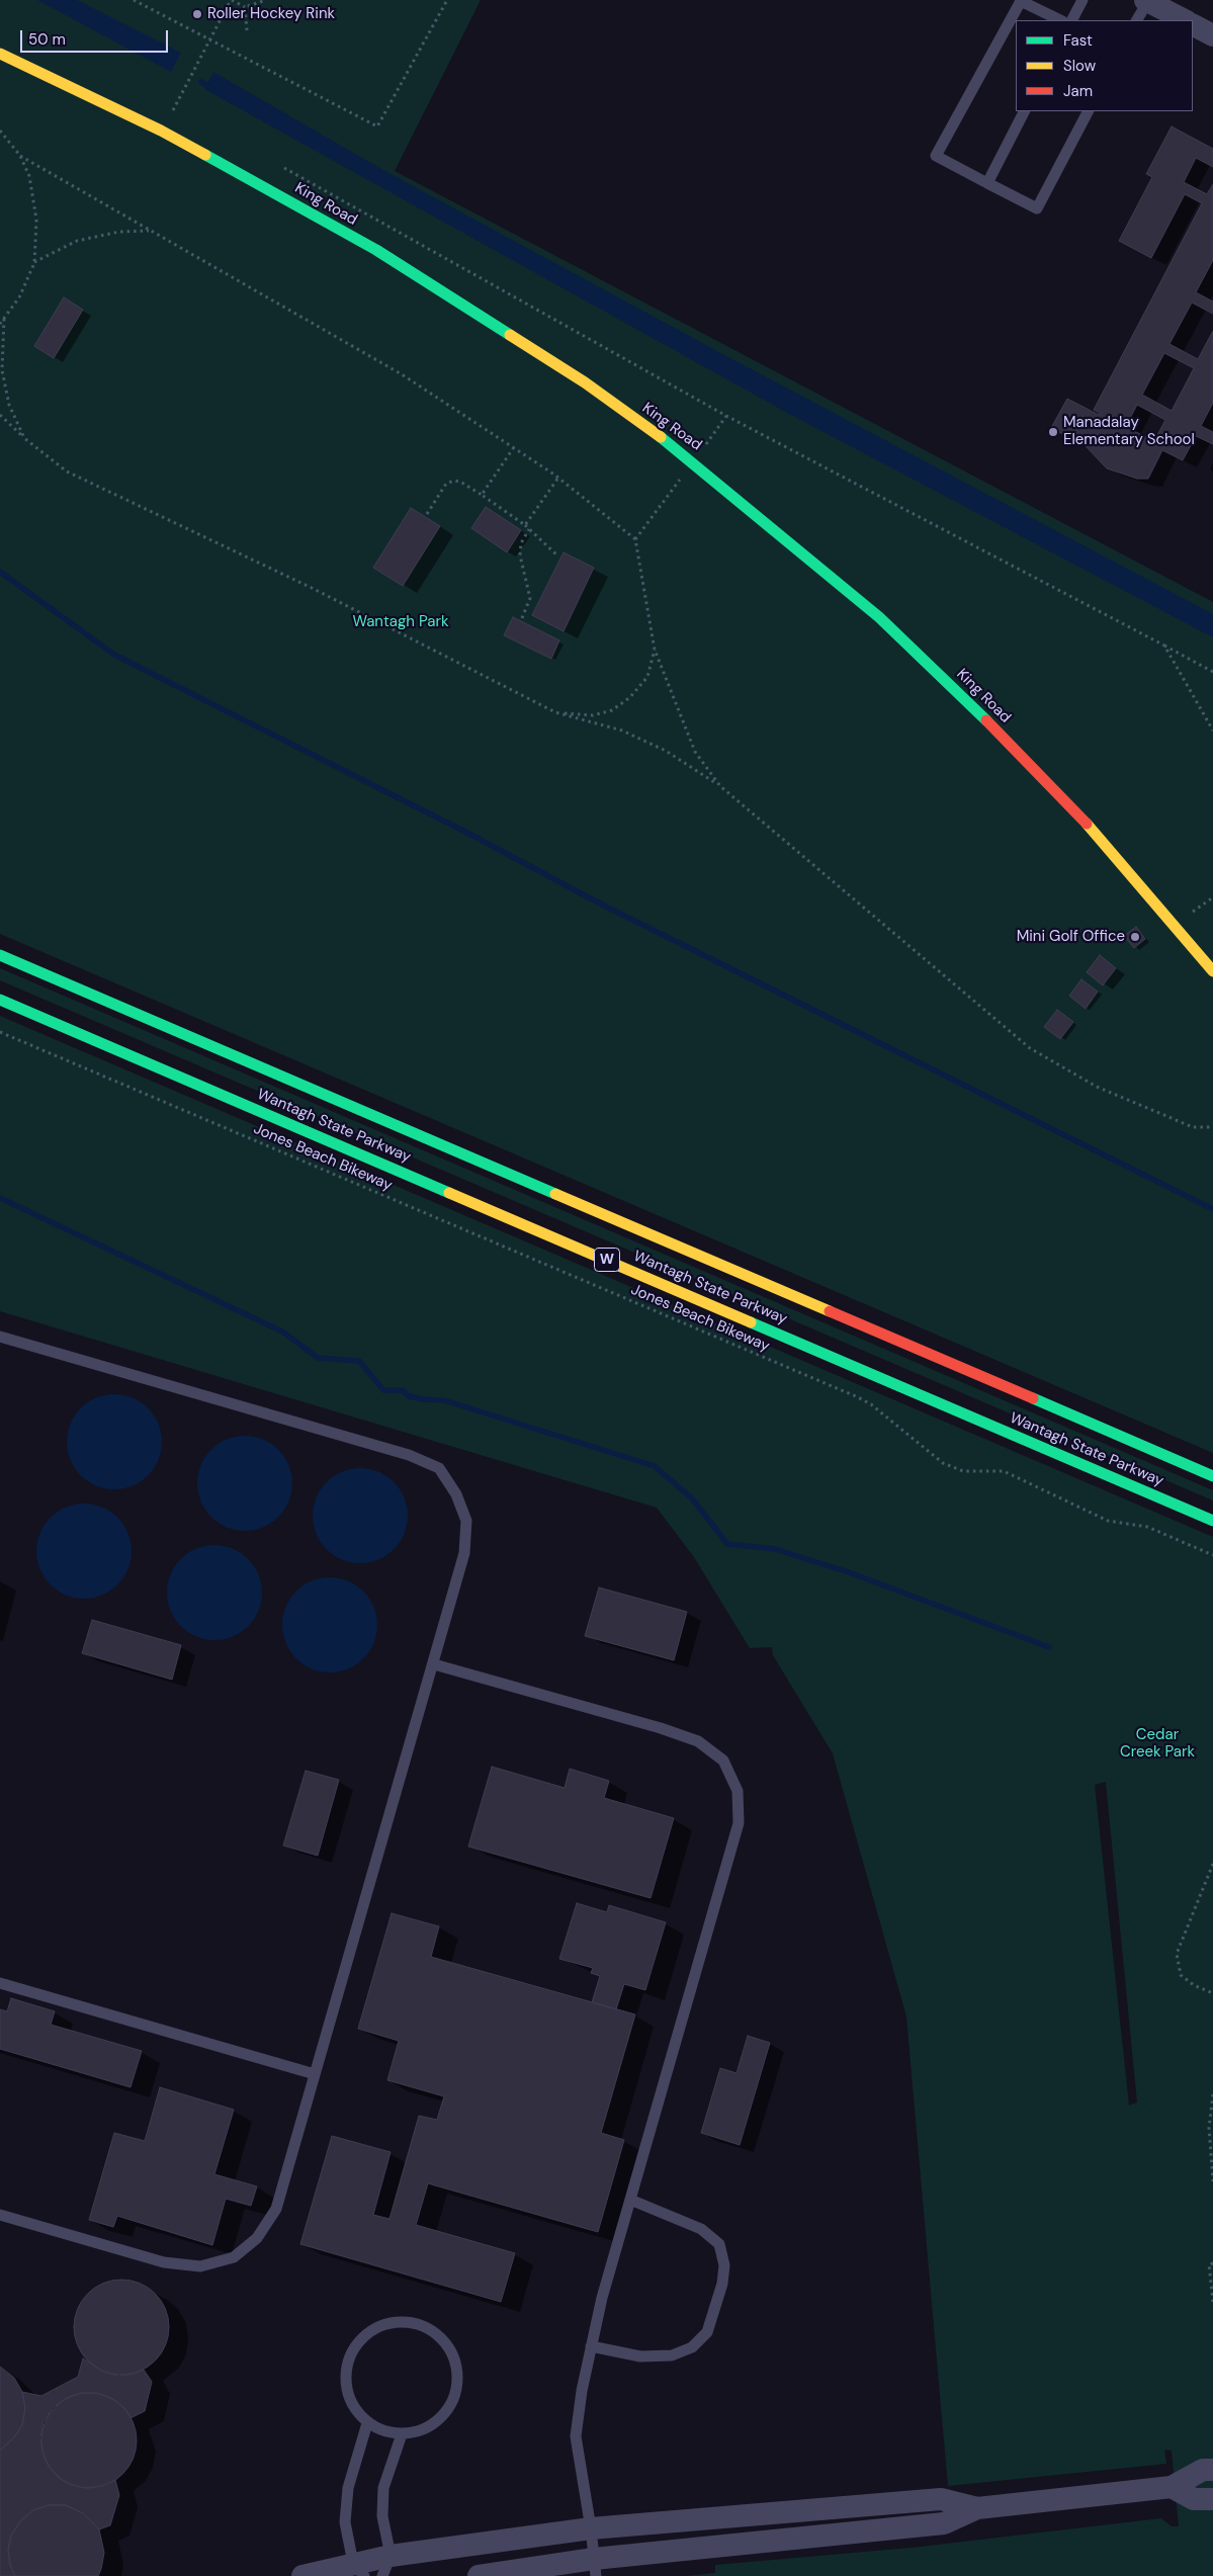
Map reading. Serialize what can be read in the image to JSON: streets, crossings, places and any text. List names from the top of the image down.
{
  "streets": {
    "main road": ["King Road", "Wantagh State Parkway", "W"],
    "path": ["Jones Beach Bikeway"]
  },
  "parks": ["Wantagh Park", "Cedar Creek Park"],
  "places": ["Roller Hockey Rink", "Manadalay Elementary School", "Mini Golf Office"],
  "legend": ["Fast", "Slow", "Jam"],
  "scale_bar": "50 m"
}
